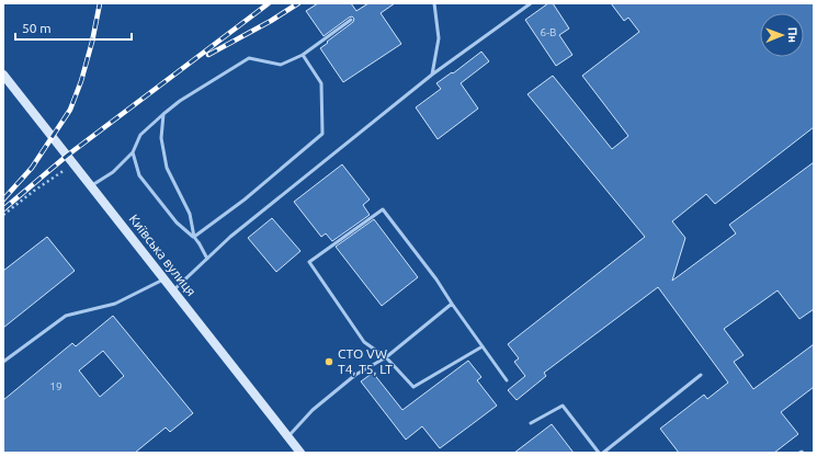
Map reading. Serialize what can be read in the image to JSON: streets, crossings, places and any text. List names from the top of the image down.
{
  "streets": {
    "main road": ["Київська вулиця"]
  },
  "places": ["СТО VW T4, T5, LT"],
  "house_numbers": ["6-В", "19"],
  "scale_bar": "50 m",
  "north": "right"
}
